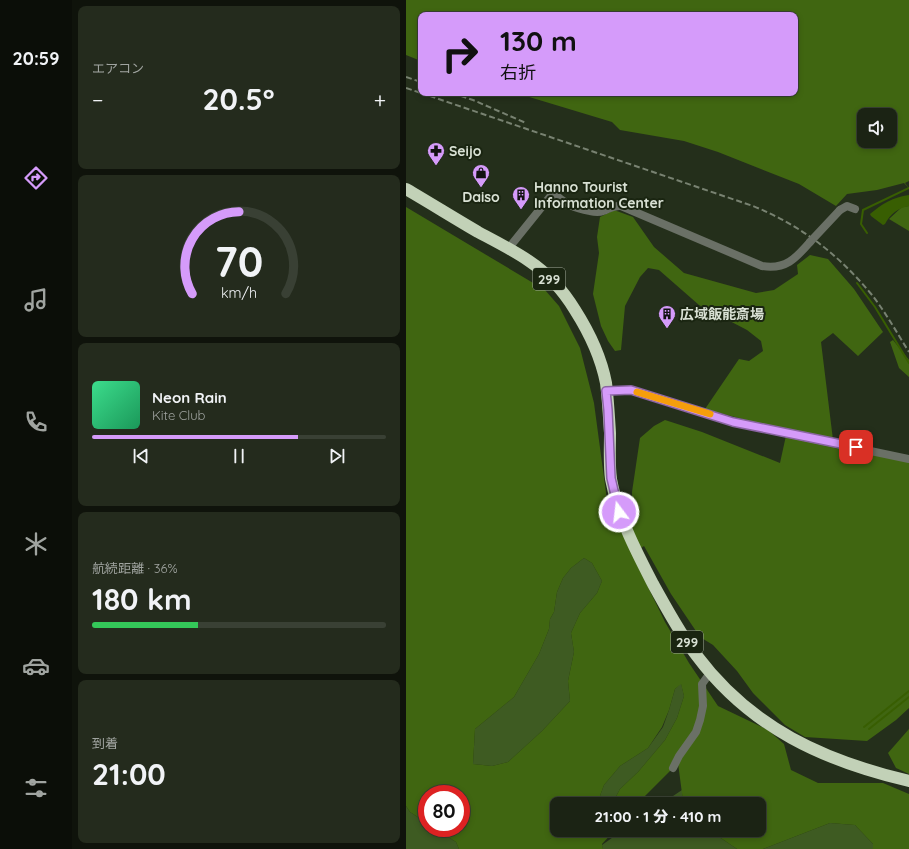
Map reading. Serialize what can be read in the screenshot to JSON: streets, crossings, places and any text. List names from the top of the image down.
{
  "streets": {
    "highway": ["299"]
  },
  "places": {
    "pharmacy": ["Seijo"],
    "shop": ["Daiso"],
    "building": ["Hanno Tourist Information Center", "広域飯能斎場"]
  },
  "page": {
    "tabs": "20:59",
    "tile": [
      "エアコン",
      ["航続距離 · 36%", "180 km"],
      ["到着", "21:00"]
    ],
    "turn": ["130 m", "右折"],
    "heat": ["−", "20.5°", "+"],
    "song": ["Neon Rain", "Kite Club"],
    "limit": "80",
    "trip": "21:00 · 1 分 · 410 m",
    "gauge": ["70", "km/h"]
  }
}
